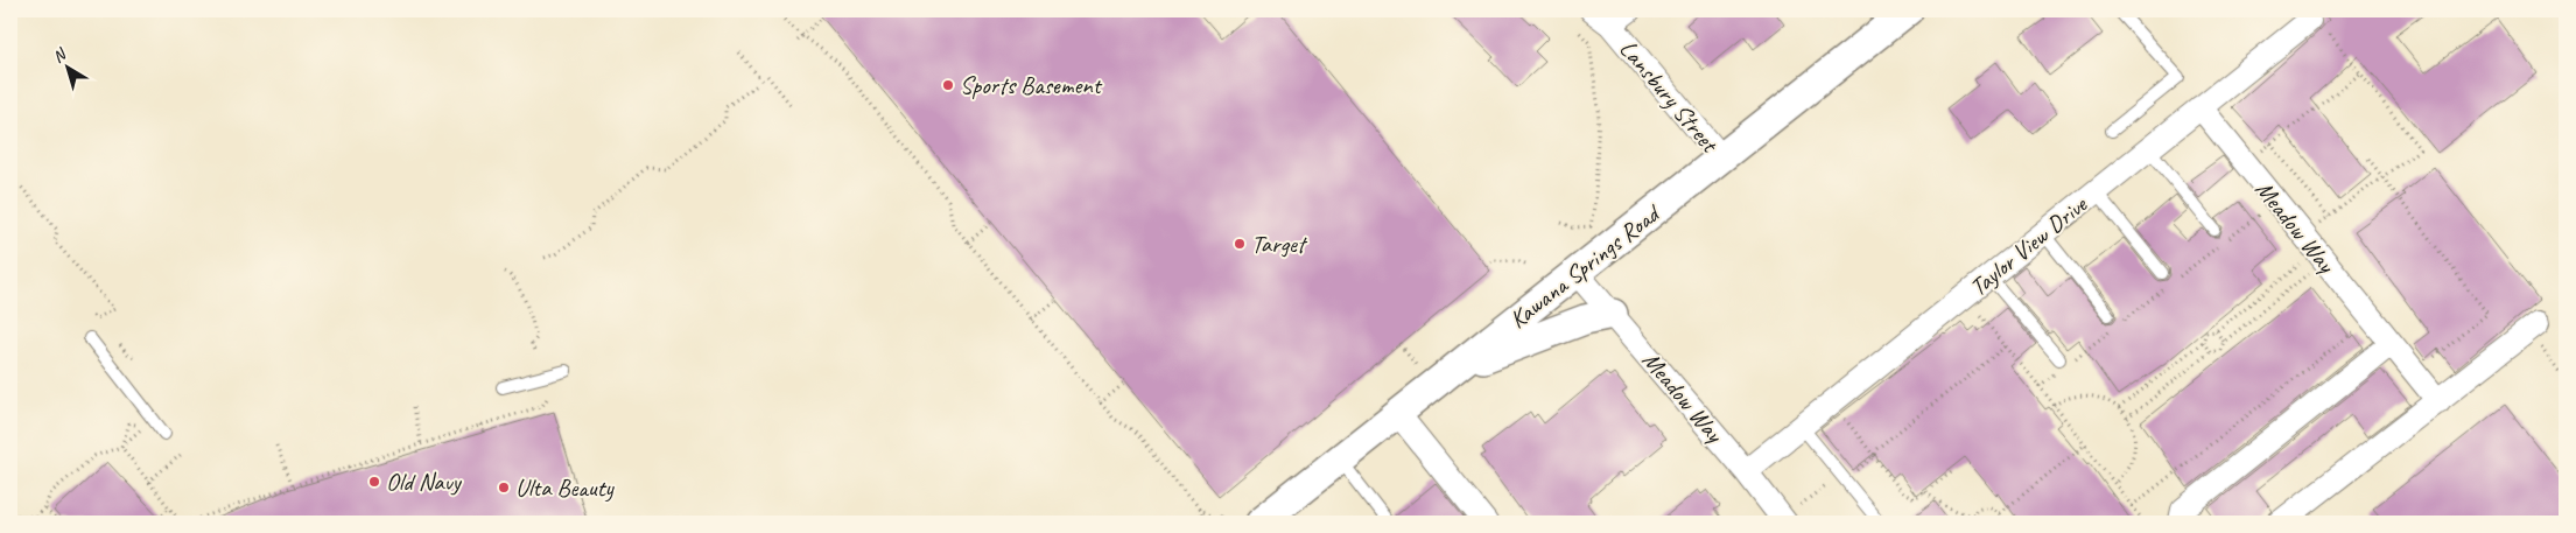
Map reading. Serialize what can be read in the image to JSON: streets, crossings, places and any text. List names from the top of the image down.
{
  "streets": {
    "street": [
      "Lansbury Street",
      "Meadow Way",
      "Taylor View Drive",
      "Kawana Springs Road"
    ]
  },
  "crossings": [
    ["Lansbury Street", "Kawana Springs Road"],
    ["Meadow Way", "Taylor View Drive"],
    ["Meadow Way", "Kawana Springs Road"]
  ],
  "places": [
    "Sports Basement",
    "Target",
    "Old Navy",
    "Ulta Beauty"
  ],
  "north": "top left"
}
